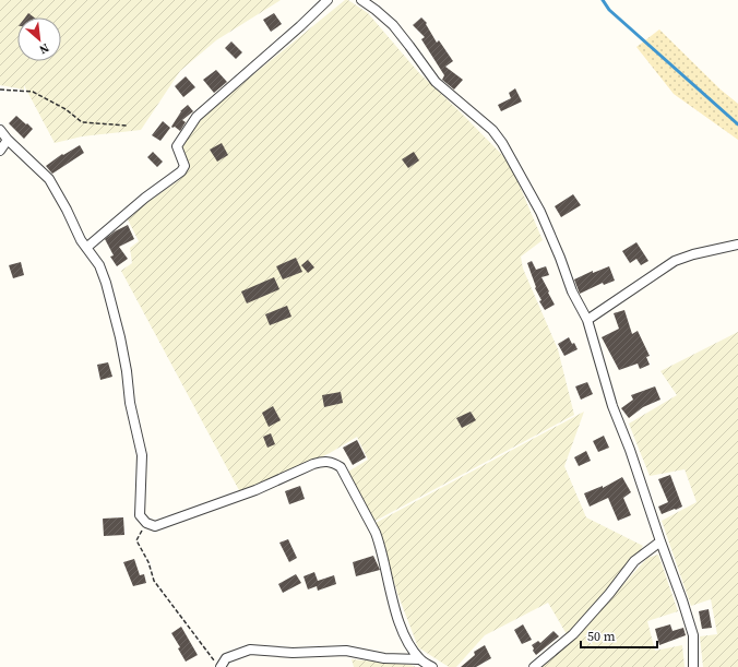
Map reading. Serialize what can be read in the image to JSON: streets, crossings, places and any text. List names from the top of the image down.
{
  "scale_bar": "50 m",
  "north": "bottom right"
}
